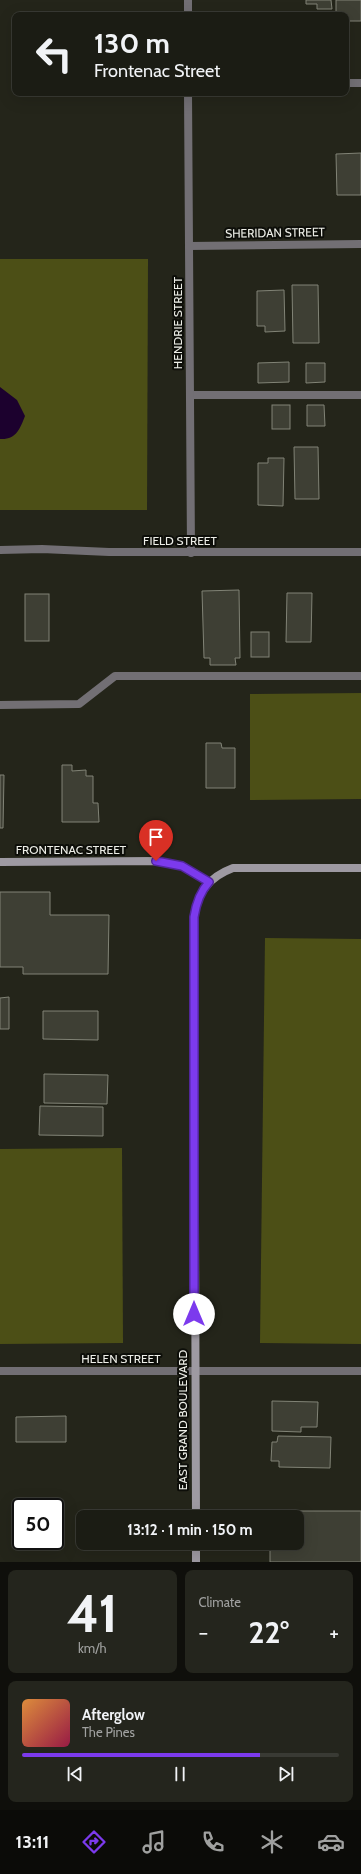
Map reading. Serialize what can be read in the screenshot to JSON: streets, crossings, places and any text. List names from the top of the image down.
{
  "streets": {
    "main road": ["FRONTENAC STREET", "EAST GRAND BOULEVARD"],
    "street": [
      "SHERIDAN STREET",
      "HENDRIE STREET",
      "FIELD STREET",
      "HELEN STREET"
    ]
  },
  "crossings": [
    ["SHERIDAN STREET", "HENDRIE STREET"],
    ["HENDRIE STREET", "FIELD STREET"],
    ["FRONTENAC STREET", "EAST GRAND BOULEVARD"],
    ["HELEN STREET", "EAST GRAND BOULEVARD"]
  ],
  "page": {
    "turn": ["130 m", "Frontenac Street"],
    "limit": "50",
    "trip": "13:12 · 1 min · 150 m",
    "tile": [
      ["41", "km/h"],
      "Climate"
    ],
    "heat": ["−", "22°", "+"],
    "song": ["Afterglow", "The Pines"],
    "tabs": "13:11"
  }
}
